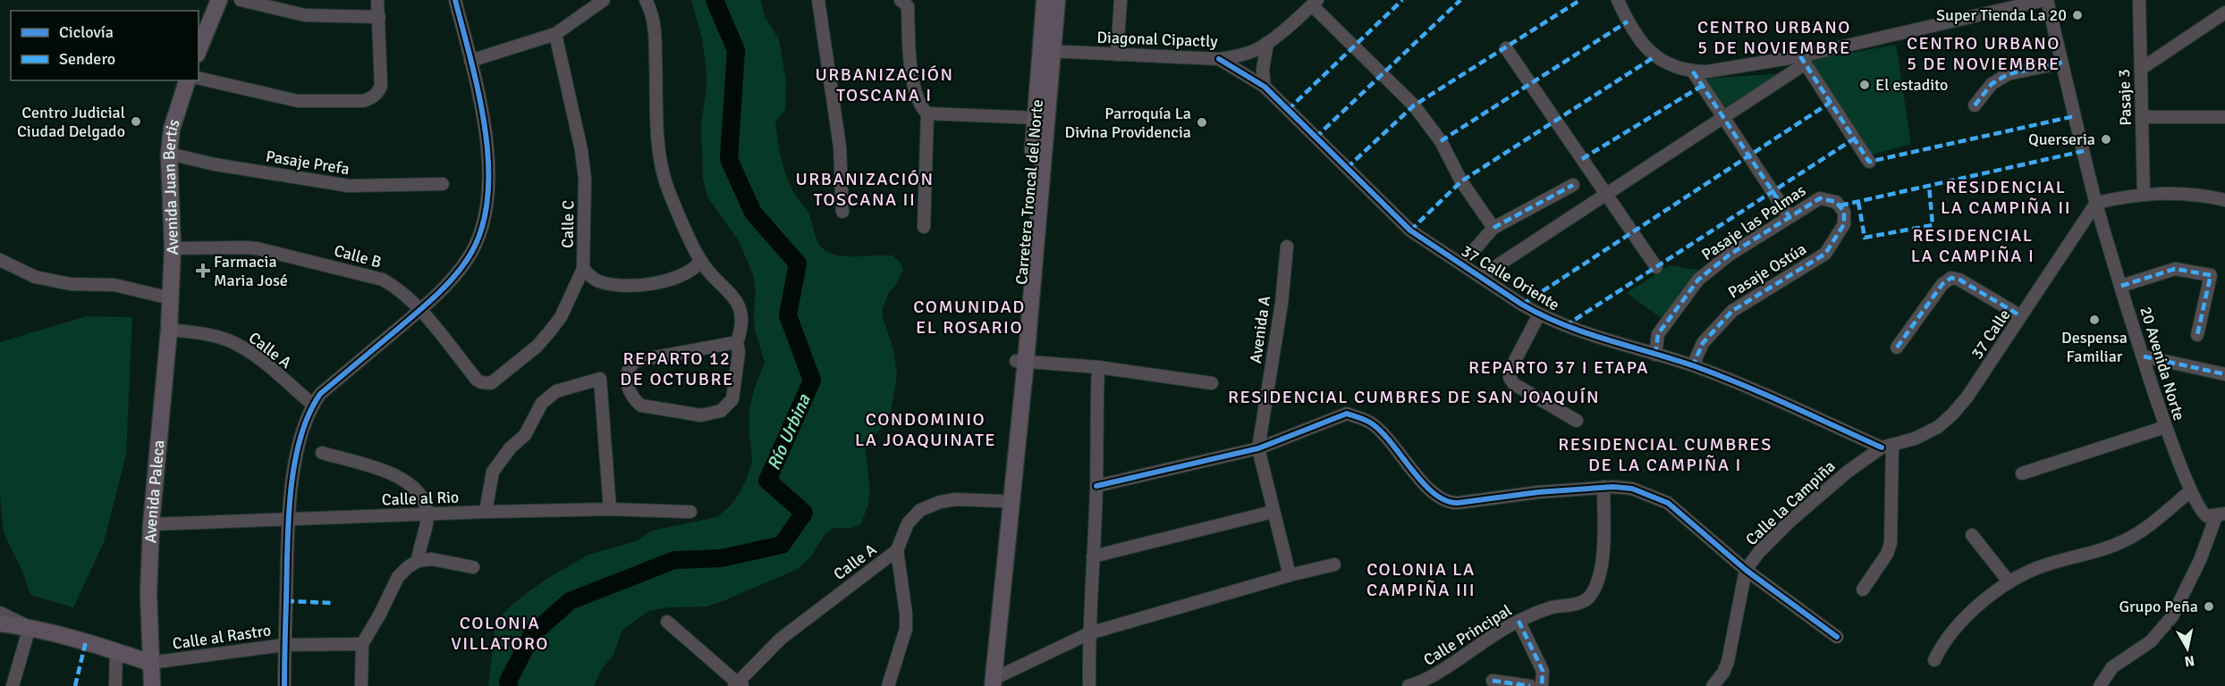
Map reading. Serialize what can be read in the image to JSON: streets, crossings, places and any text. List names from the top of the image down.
{
  "streets": {
    "main road": ["Avenida Juan Bertis", "Carretera Troncal del Norte", "Avenida Paleca"],
    "street": [
      "Diagonal Cipactly",
      "Pasaje 3",
      "Pasaje Prefa",
      "Pasaje las Palmas",
      "Calle C",
      "Calle B",
      "Pasaje Ostúa",
      "37 Calle Oriente",
      "Avenida A",
      "37 Calle",
      "Calle A",
      "20 Avenida Norte",
      "Calle al Rio",
      "Calle la Campiña",
      "Calle Principal",
      "Calle al Rastro"
    ]
  },
  "crossings": [
    ["Diagonal Cipactly", "Carretera Troncal del Norte"],
    ["Diagonal Cipactly", "37 Calle Oriente"],
    ["Pasaje Prefa", "Avenida Juan Bertis"],
    ["Avenida Juan Bertis", "Calle B"],
    ["Avenida Juan Bertis", "Avenida Paleca"],
    ["Carretera Troncal del Norte", "Calle A"],
    ["Pasaje las Palmas", "Pasaje Ostúa"],
    ["Pasaje las Palmas", "37 Calle Oriente"],
    ["Calle C", "Calle B"],
    ["Pasaje Ostúa", "37 Calle Oriente"],
    ["37 Calle Oriente", "37 Calle"],
    ["37 Calle Oriente", "Calle la Campiña"],
    ["37 Calle", "20 Avenida Norte"],
    ["37 Calle", "Calle la Campiña"],
    ["Calle A", "Avenida Paleca"],
    ["Avenida Paleca", "Calle al Rio"],
    ["Avenida Paleca", "Calle al Rastro"]
  ],
  "districts": [
    "CENTRO URBANO 5 DE NOVIEMBRE",
    "CENTRO URBANO 5 DE NOVIEMBRE",
    "URBANIZACIÓN TOSCANA I",
    "URBANIZACIÓN TOSCANA II",
    "RESIDENCIAL LA CAMPIÑA II",
    "RESIDENCIAL LA CAMPIÑA I",
    "COMUNIDAD EL ROSARIO",
    "REPARTO 12 DE OCTUBRE",
    "REPARTO 37 I ETAPA",
    "RESIDENCIAL CUMBRES DE SAN JOAQUÍN",
    "CONDOMINIO LA JOAQUINATE",
    "RESIDENCIAL CUMBRES DE LA CAMPIÑA I",
    "COLONIA LA CAMPIÑA III",
    "COLONIA VILLATORO"
  ],
  "water": ["Río Urbina"],
  "places": {
    "other": [
      "Super Tienda La 20",
      "El estadito",
      "Centro Judicial Ciudad Delgado",
      "Parroquía La Divina Providencia",
      "Querseria",
      "Despensa Familiar",
      "Grupo Peña"
    ],
    "health": ["Farmacia Maria José"]
  },
  "legend": ["Ciclovía", "Sendero"],
  "north": "bottom"
}
